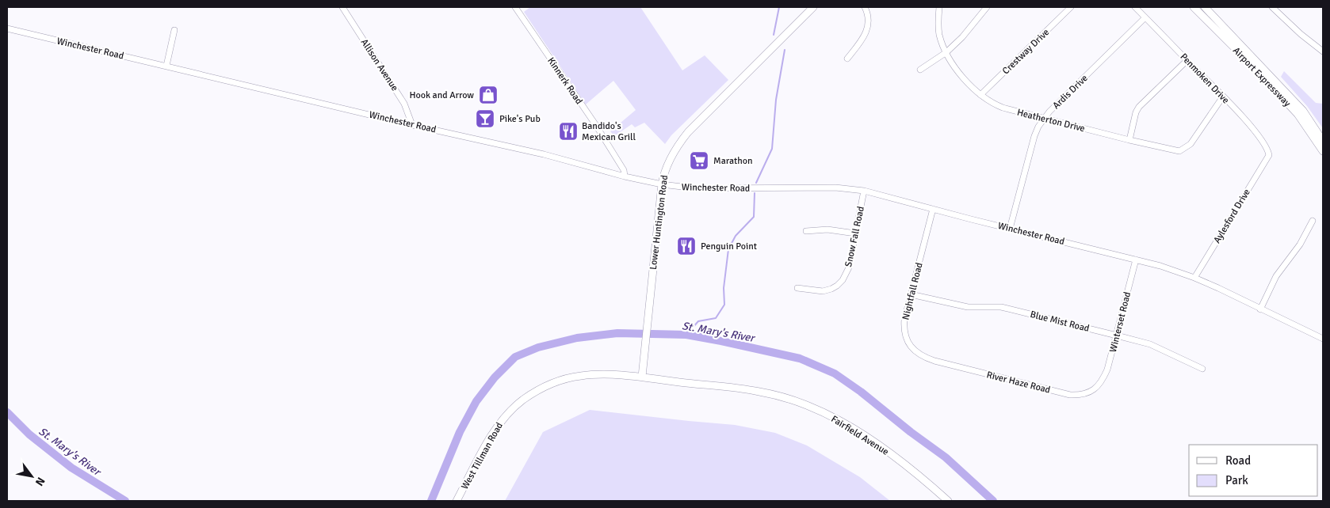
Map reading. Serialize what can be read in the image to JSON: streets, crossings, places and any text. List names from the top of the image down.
{
  "streets": {
    "main road": [
      "Airport Expressway",
      "Lower Huntington Road",
      "Fairfield Avenue",
      "West Tillman Road"
    ],
    "street": [
      "Winchester Road",
      "Crestway Drive",
      "Allison Avenue",
      "Penmoken Drive",
      "Kinnerk Road",
      "Ardis Drive",
      "Heatherton Drive",
      "Aylesford Drive",
      "Snow Fall Road",
      "Nightfall Road",
      "Blue Mist Road",
      "Winterset Road",
      "River Haze Road"
    ]
  },
  "crossings": [
    ["Winchester Road", "Allison Avenue"],
    ["Winchester Road", "Kinnerk Road"],
    ["Winchester Road", "Ardis Drive"],
    ["Winchester Road", "Aylesford Drive"],
    ["Winchester Road", "Lower Huntington Road"],
    ["Winchester Road", "Snow Fall Road"],
    ["Winchester Road", "Nightfall Road"],
    ["Winchester Road", "Winterset Road"],
    ["Crestway Drive", "Heatherton Drive"],
    ["Penmoken Drive", "Ardis Drive"],
    ["Penmoken Drive", "Heatherton Drive"],
    ["Penmoken Drive", "Aylesford Drive"],
    ["Ardis Drive", "Heatherton Drive"],
    ["Lower Huntington Road", "Fairfield Avenue"],
    ["Lower Huntington Road", "West Tillman Road"],
    ["Nightfall Road", "Blue Mist Road"],
    ["Nightfall Road", "River Haze Road"],
    ["Blue Mist Road", "Winterset Road"],
    ["Winterset Road", "River Haze Road"],
    ["Fairfield Avenue", "West Tillman Road"]
  ],
  "water": ["St. Mary's River"],
  "places": {
    "shop": ["Hook and Arrow"],
    "bar": ["Pike's Pub"],
    "restaurant": ["Bandido's Mexican Grill", "Penguin Point"],
    "supermarket": ["Marathon"]
  },
  "legend": ["Road", "Park"],
  "north": "bottom right"
}
